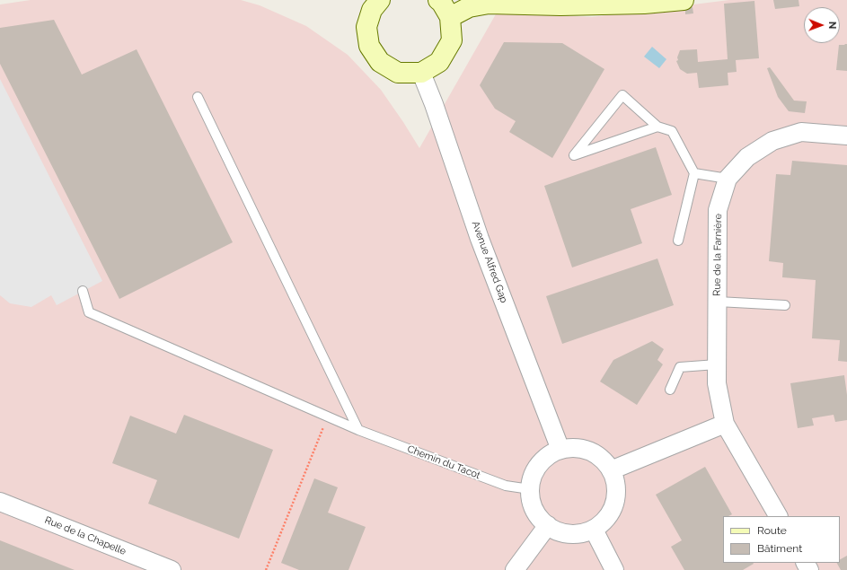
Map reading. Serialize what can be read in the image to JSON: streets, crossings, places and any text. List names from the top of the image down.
{
  "streets": {
    "street": ["Rue de la Farnière", "Avenue Alfred Gap", "Rue de la Chapelle"],
    "lane": ["Chemin du Tacot"]
  },
  "crossings": [
    ["Avenue Alfred Gap", "Chemin du Tacot"]
  ],
  "legend": ["Route", "Bâtiment"],
  "north": "right"
}
